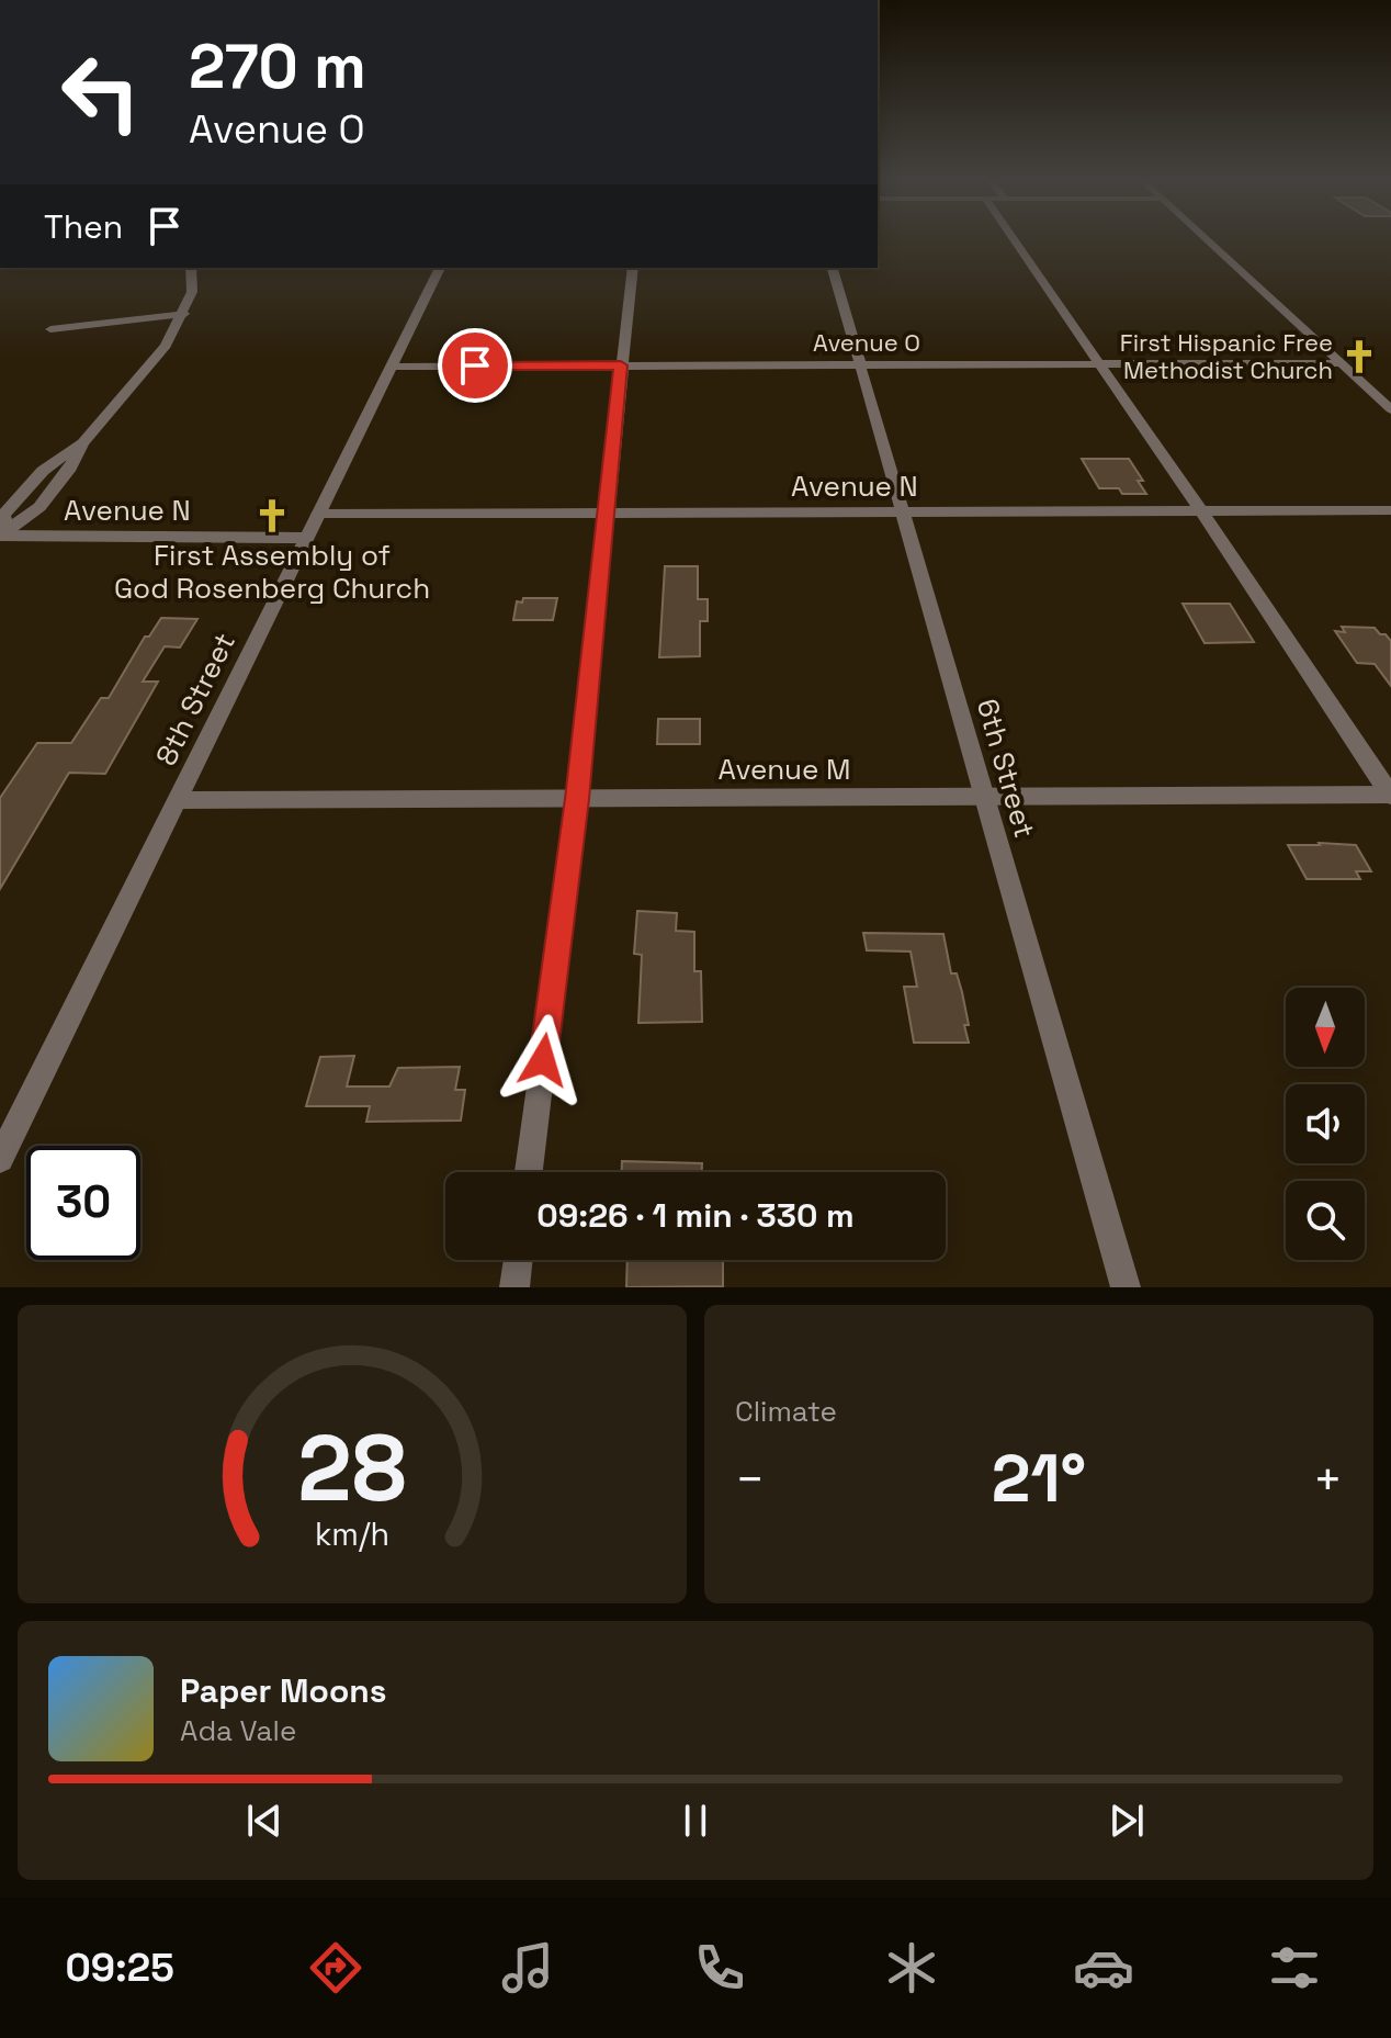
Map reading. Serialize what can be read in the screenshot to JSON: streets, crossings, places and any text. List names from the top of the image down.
{
  "streets": {
    "street": [
      "Avenue O",
      "Avenue N",
      "8th Street",
      "6th Street",
      "Avenue M"
    ]
  },
  "crossings": [
    ["Avenue O", "8th Street"],
    ["Avenue O", "6th Street"],
    ["Avenue N", "8th Street"],
    ["Avenue N", "6th Street"],
    ["8th Street", "Avenue M"],
    ["6th Street", "Avenue M"]
  ],
  "places": {
    "church": ["First Hispanic Free Methodist Church", "First Assembly of God Rosenberg Church"]
  },
  "north": "bottom",
  "page": {
    "turn": ["270 m", "Avenue O"],
    "then": "Then",
    "limit": "30",
    "trip": "09:26 · 1 min · 330 m",
    "tile": "Climate",
    "heat": ["−", "21°", "+"],
    "song": ["Paper Moons", "Ada Vale"],
    "tabs": "09:25",
    "gauge": ["28", "km/h"]
  }
}
